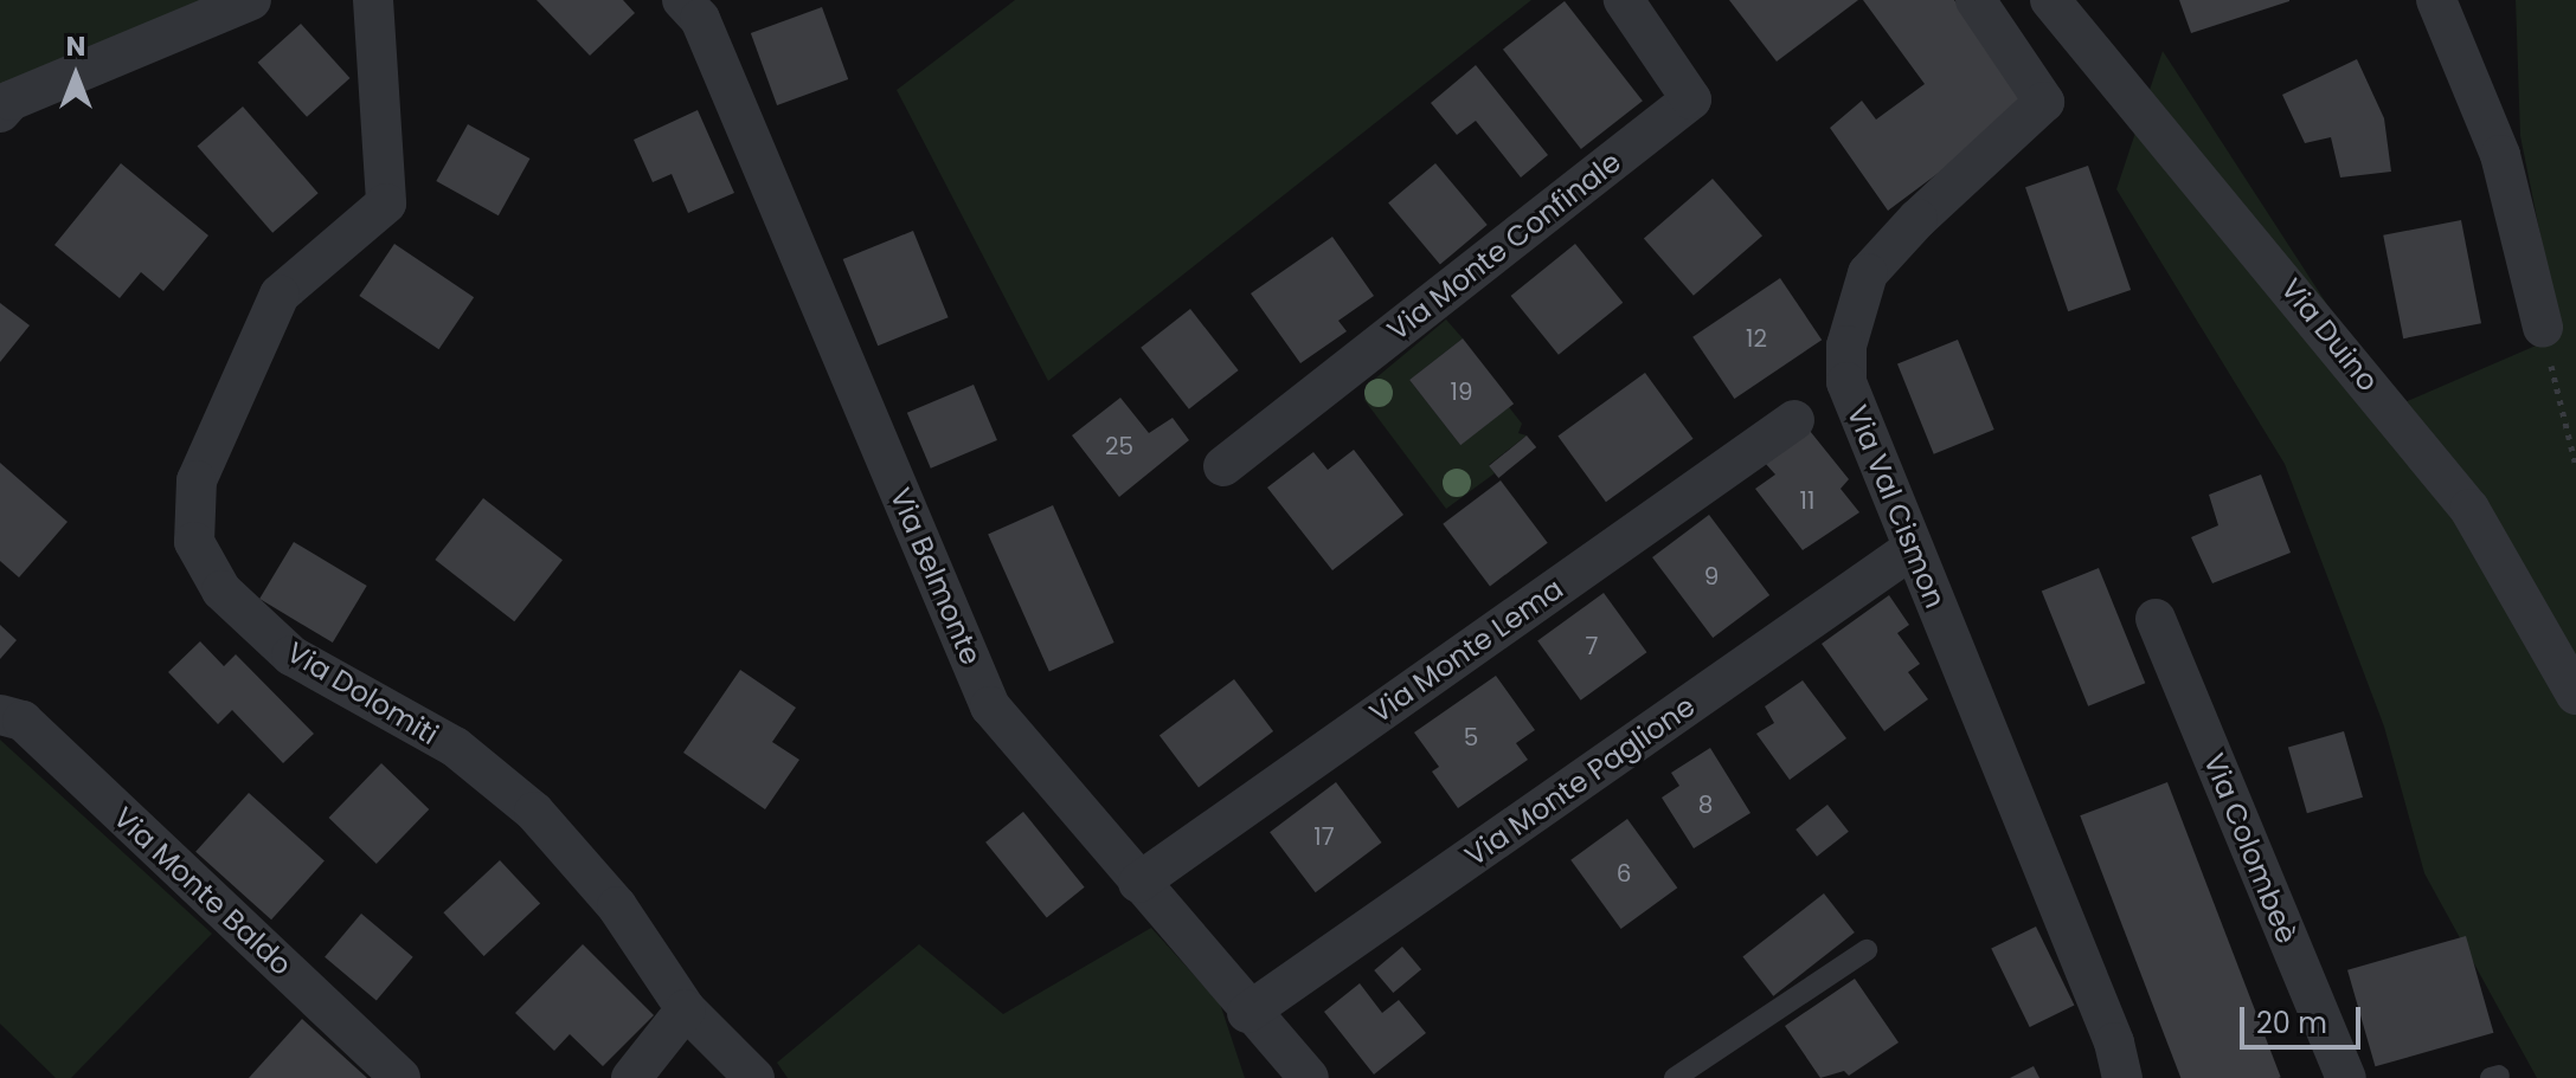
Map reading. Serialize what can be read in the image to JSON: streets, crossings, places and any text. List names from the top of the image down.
{
  "streets": {
    "street": [
      "Via Monte Confinale",
      "Via Duino",
      "Via Val Cismon",
      "Via Belmonte",
      "Via Monte Lema",
      "Via Dolomiti",
      "Via Monte Paglione",
      "Via Colombeè",
      "Via Monte Baldo"
    ]
  },
  "crossings": [
    ["Via Val Cismon", "Via Monte Paglione"],
    ["Via Belmonte", "Via Monte Lema"],
    ["Via Belmonte", "Via Monte Paglione"]
  ],
  "house_numbers": [
    "12",
    "19",
    "25",
    "11",
    "9",
    "7",
    "5",
    "8",
    "17",
    "6"
  ],
  "scale_bar": "20 m",
  "north": "top"
}
